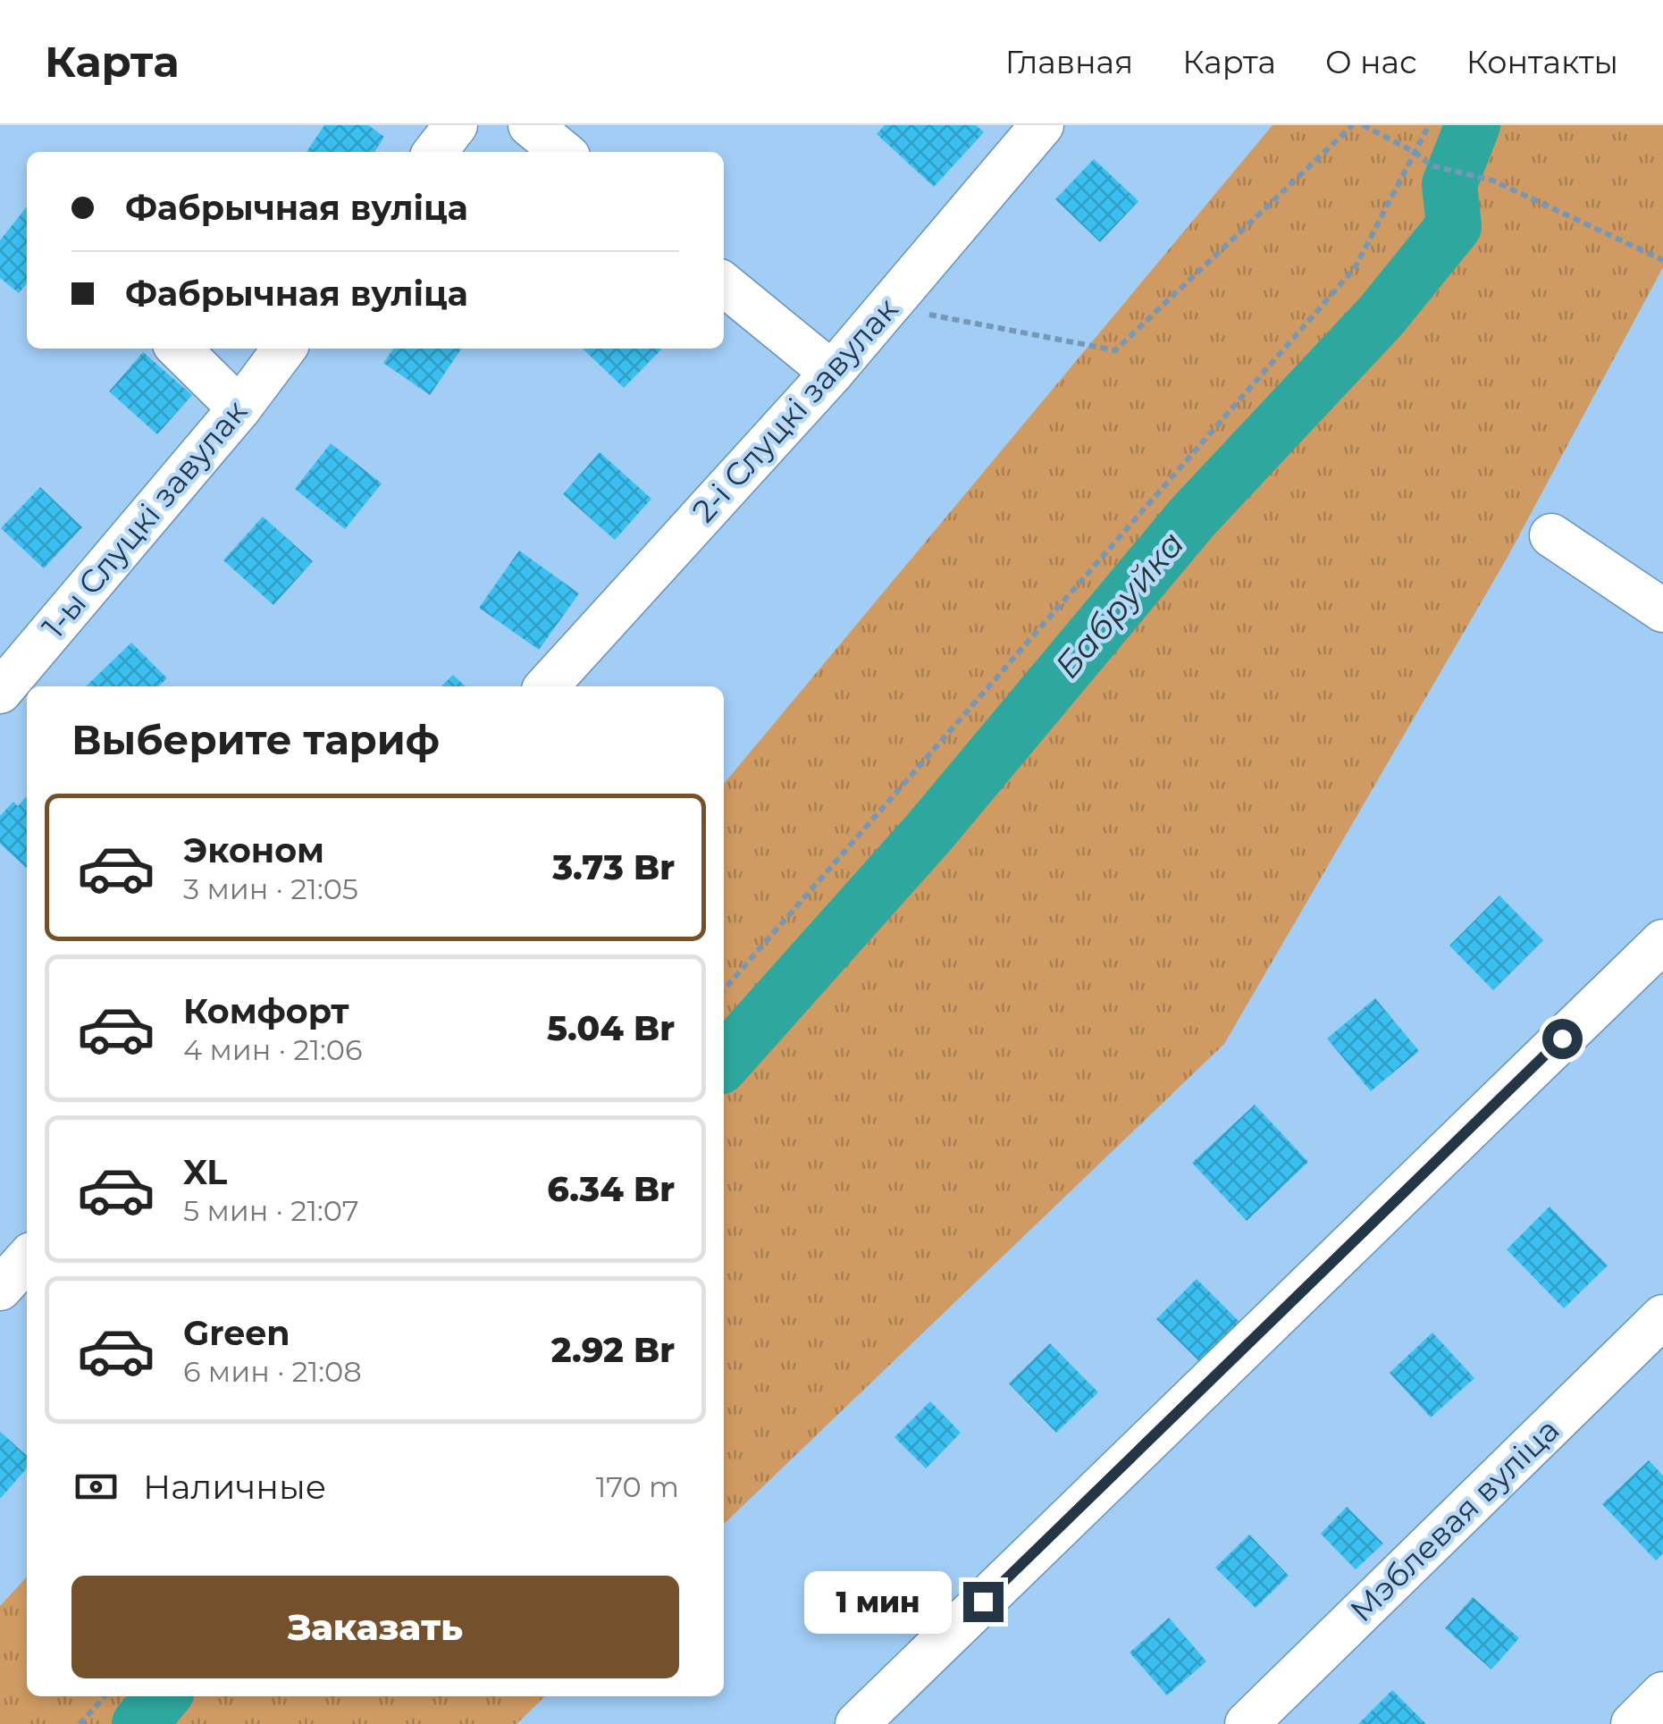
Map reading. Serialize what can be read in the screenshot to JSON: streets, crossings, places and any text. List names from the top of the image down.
{
  "streets": {
    "street": ["2-і Слуцкі завулак", "1-ы Слуцкі завулак", "Мэблевая вуліца"]
  },
  "water": ["Бабруйка"],
  "page": {
    "header": "Карта",
    "nav": [
      "Главная",
      "Карта",
      "О нас",
      "Контакты"
    ],
    "banner": ["Фабрычная вуліца", "Фабрычная вуліца"],
    "heading": "Выберите тариф",
    "list": [
      {
        "name": "Эконом",
        "note": "3 мин · 21:05",
        "value": "3.73 Br"
      },
      {
        "name": "Комфорт",
        "note": "4 мин · 21:06",
        "value": "5.04 Br"
      },
      {
        "name": "XL",
        "note": "5 мин · 21:07",
        "value": "6.34 Br"
      },
      {
        "name": "Green",
        "note": "6 мин · 21:08",
        "value": "2.92 Br"
      }
    ],
    "pay": ["Наличные", "170 m"],
    "buttons": "Заказать",
    "bubble": "1 мин"
  }
}
